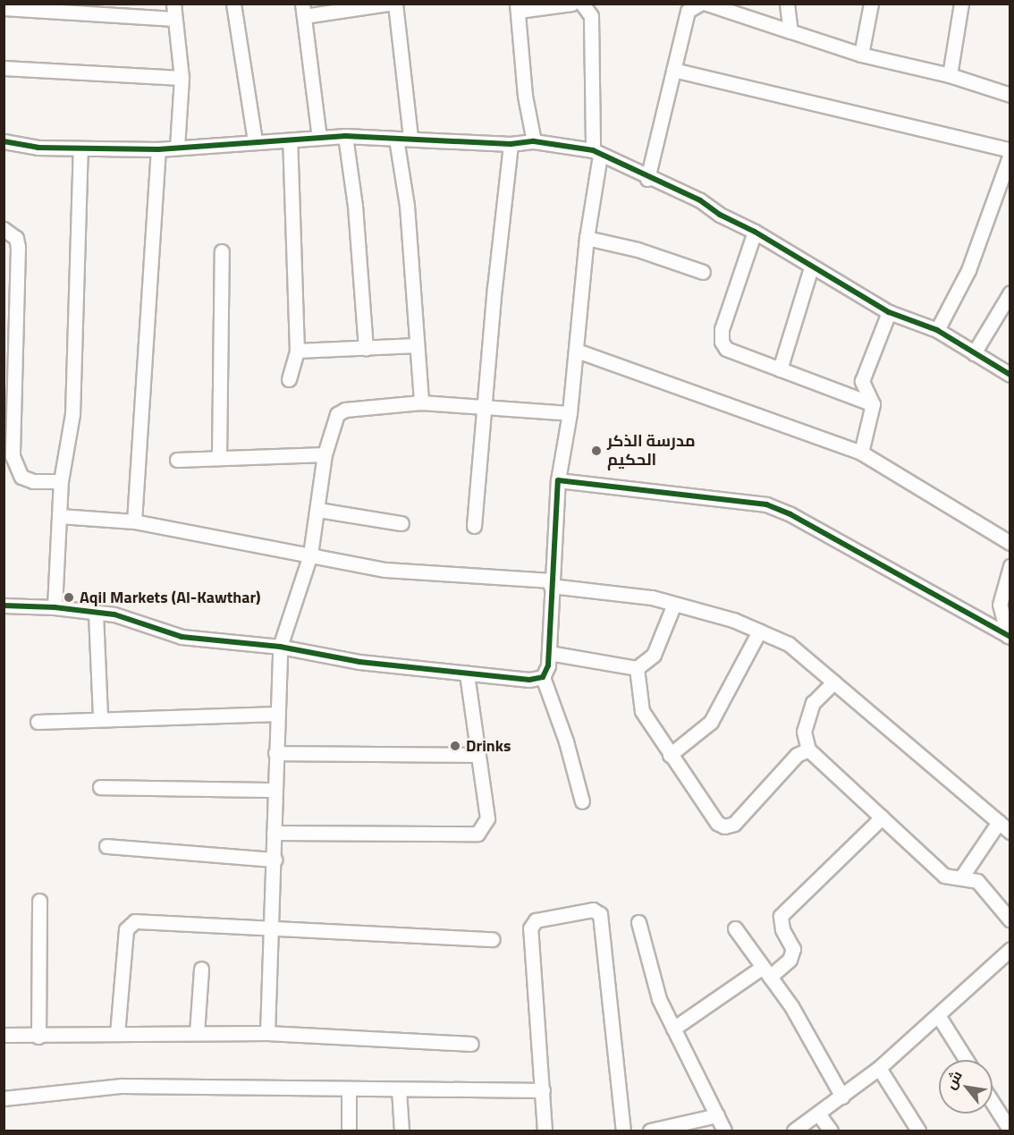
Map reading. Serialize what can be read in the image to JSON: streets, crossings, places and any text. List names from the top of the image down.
{
  "places": ["مدرسة الذكر الحكيم", "Aqil Markets (Al-Kawthar)", "Drinks"],
  "north": "top left"
}
